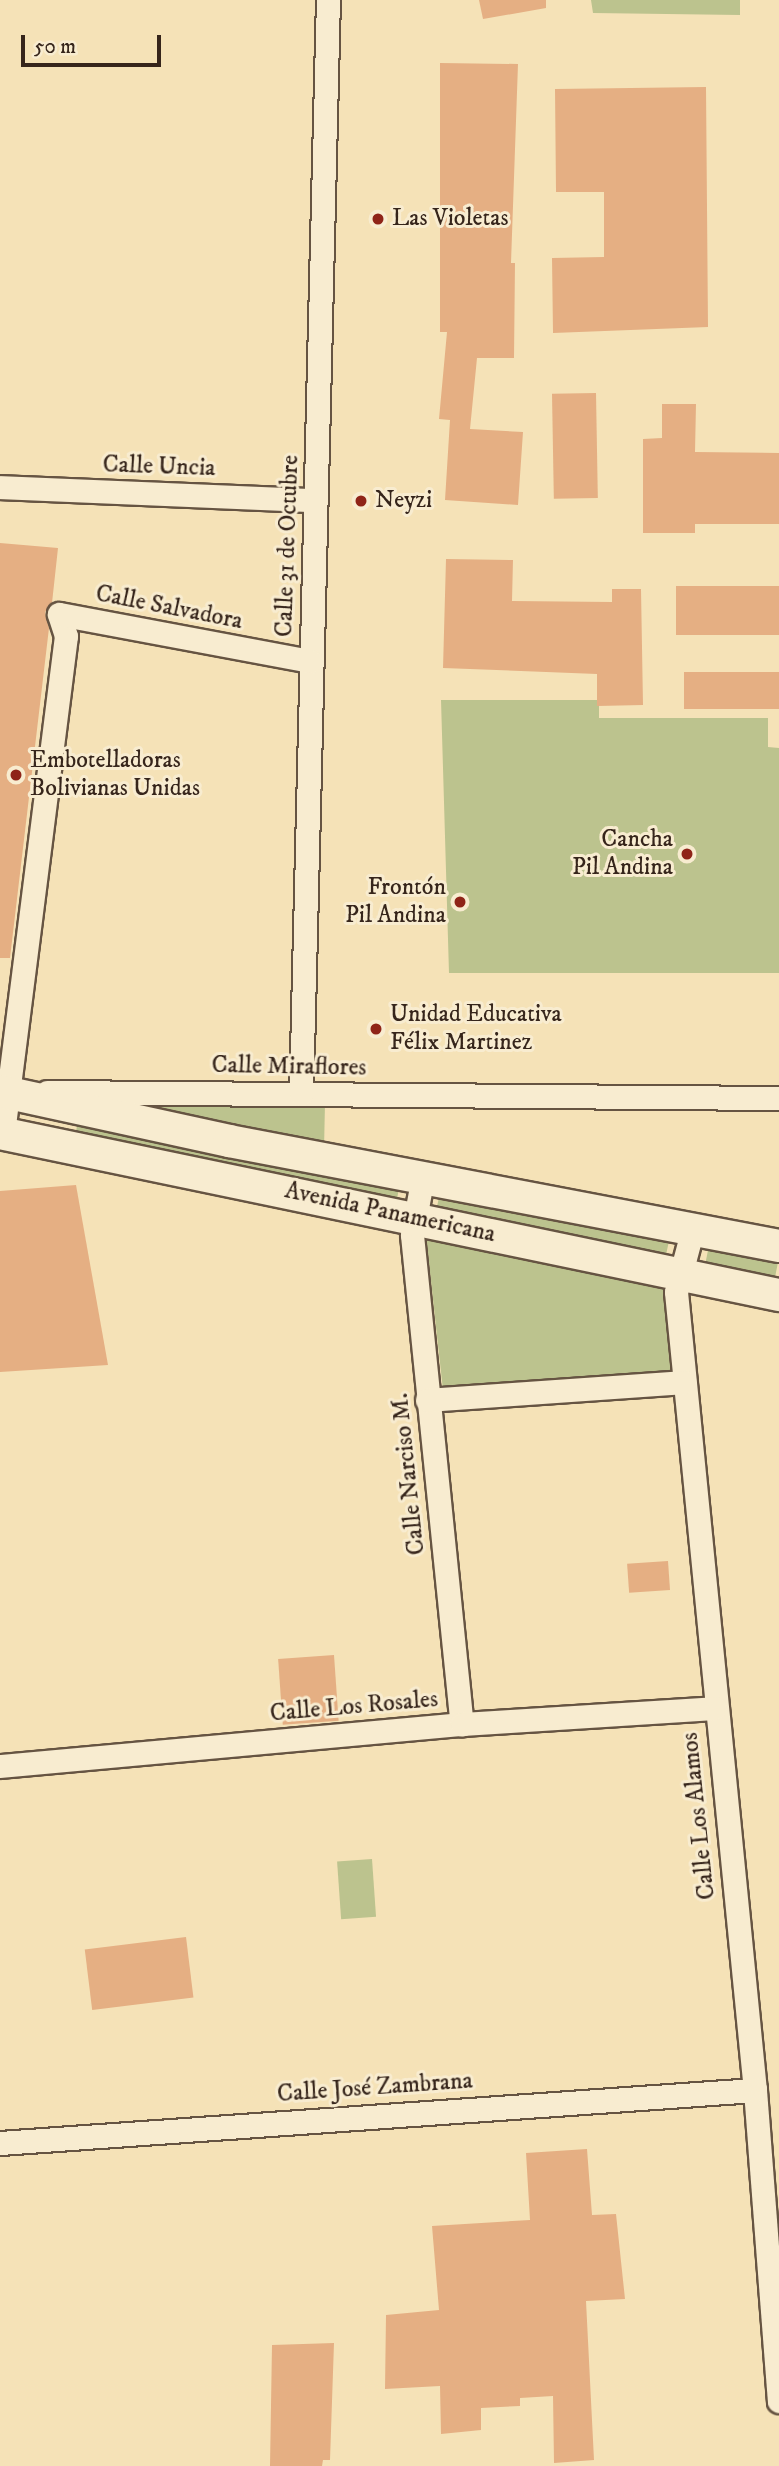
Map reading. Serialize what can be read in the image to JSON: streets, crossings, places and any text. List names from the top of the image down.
{
  "streets": {
    "main road": ["Avenida Panamericana"],
    "street": [
      "Calle Uncia",
      "Calle 31 de Octubre",
      "Calle Salvadora",
      "Calle Miraflores",
      "Calle Narciso M.",
      "Calle Los Rosales",
      "Calle Los Alamos",
      "Calle José Zambrana"
    ]
  },
  "crossings": [
    ["Calle Uncia", "Calle 31 de Octubre"],
    ["Calle 31 de Octubre", "Calle Salvadora"],
    ["Calle 31 de Octubre", "Calle Miraflores"],
    ["Calle Salvadora", "Calle Miraflores"],
    ["Calle Salvadora", "Avenida Panamericana"],
    ["Calle Miraflores", "Avenida Panamericana"],
    ["Avenida Panamericana", "Calle Narciso M."],
    ["Avenida Panamericana", "Calle Los Alamos"],
    ["Calle Narciso M.", "Calle Los Rosales"],
    ["Calle Los Rosales", "Calle Los Alamos"],
    ["Calle Los Alamos", "Calle José Zambrana"]
  ],
  "places": [
    "Las Violetas",
    "Neyzi",
    "Embotelladoras Bolivianas Unidas",
    "Cancha Pil Andina",
    "Frontón Pil Andina",
    "Unidad Educativa Félix Martinez"
  ],
  "scale_bar": "50 m"
}
